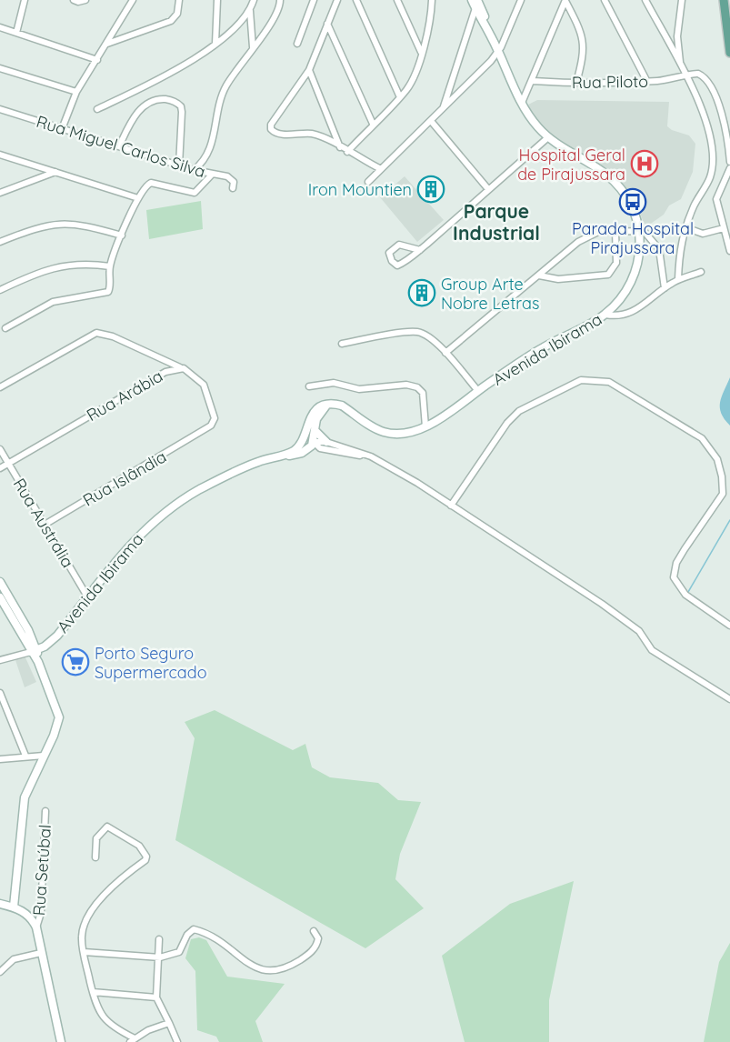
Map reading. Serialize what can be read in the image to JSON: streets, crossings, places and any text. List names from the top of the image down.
{
  "streets": {
    "main road": ["Avenida Ibirama"],
    "street": [
      "Rua Piloto",
      "Rua Miguel Carlos Silva",
      "Rua Arábia",
      "Rua Islândia",
      "Rua Austrália",
      "Rua Setúbal"
    ]
  },
  "crossings": [
    ["Avenida Ibirama", "Rua Austrália"],
    ["Rua Arábia", "Rua Islândia"],
    ["Rua Arábia", "Rua Austrália"],
    ["Rua Islândia", "Rua Austrália"]
  ],
  "districts": ["Parque Industrial"],
  "places": {
    "hospital": ["Hospital Geral de Pirajussara"],
    "building": ["Iron Mountien", "Group Arte Nobre Letras"],
    "bus stop": ["Parada Hospital Pirajussara"],
    "supermarket": ["Porto Seguro Supermercado"]
  }
}
